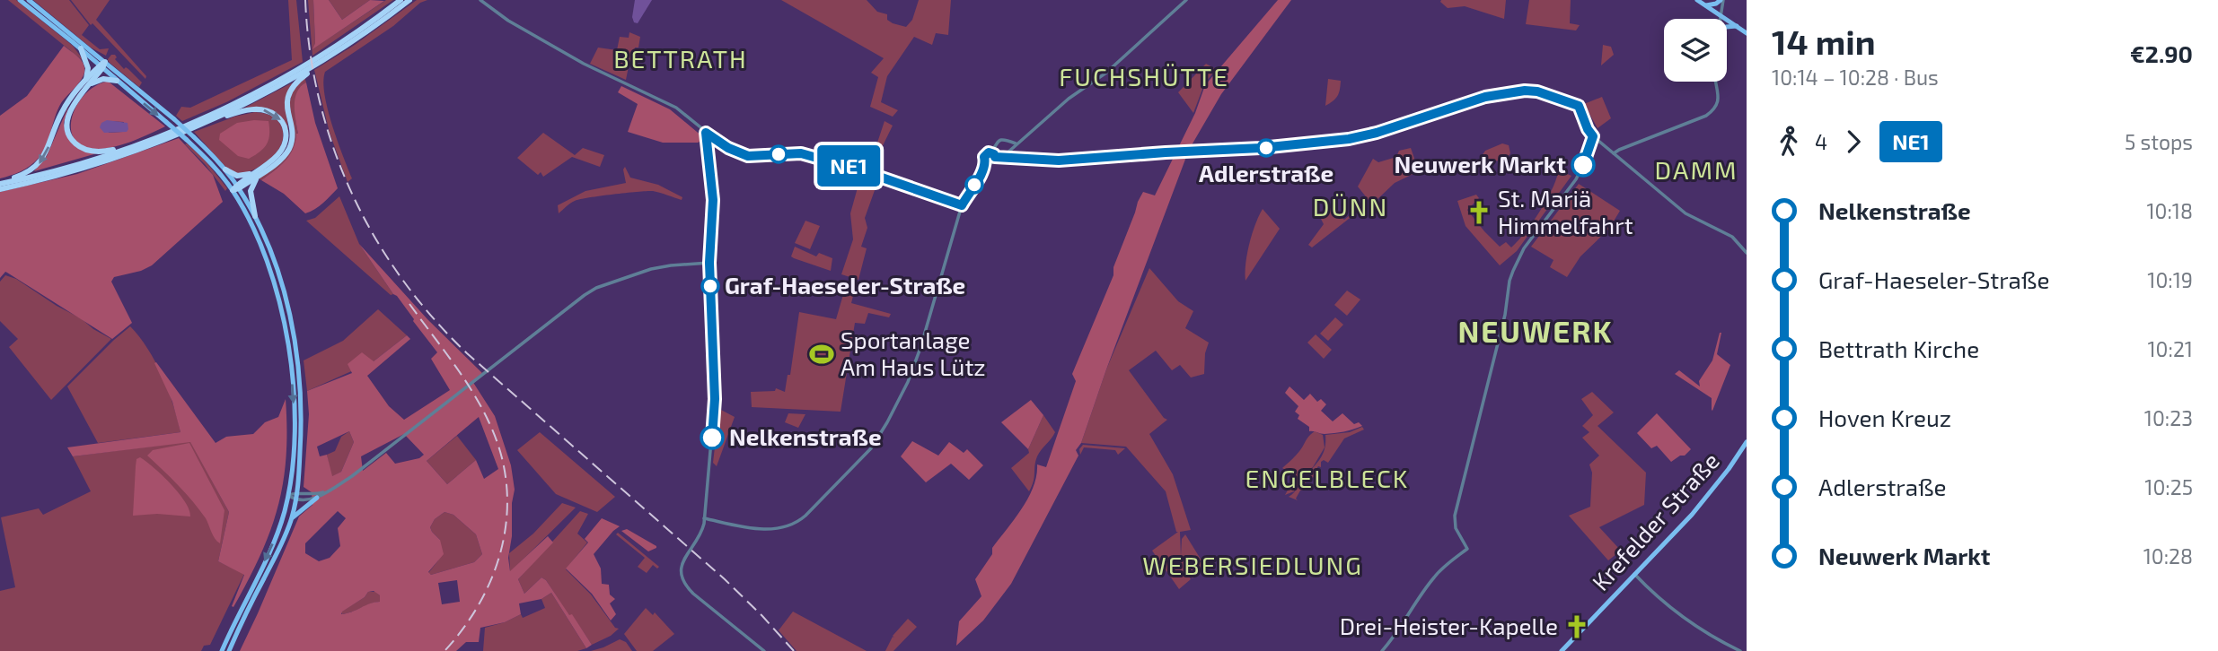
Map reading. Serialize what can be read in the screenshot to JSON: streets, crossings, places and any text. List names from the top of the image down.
{
  "streets": {
    "main road": ["Krefelder Straße"]
  },
  "districts": [
    "BETTRATH",
    "FUCHSHÜTTE",
    "DAMM",
    "DÜNN",
    "NEUWERK",
    "ENGELBLECK",
    "WEBERSIEDLUNG"
  ],
  "places": {
    "other": [
      "Adlerstraße",
      "Neuwerk Markt",
      "Graf-Haeseler-Straße",
      "Nelkenstraße"
    ],
    "church": ["St. Mariä Himmelfahrt", "Drei-Heister-Kapelle"],
    "sports": ["Sportanlage Am Haus Lütz"]
  },
  "lines": ["bus line NE1"],
  "page": {
    "on_map": "NE1",
    "heading": ["14 min", "10:14 – 10:28 · Bus", "€2.90"],
    "legs": ["4", "NE1", "5 stops"],
    "list": [
      {
        "name": "Nelkenstraße",
        "value": "10:18"
      },
      {
        "name": "Graf-Haeseler-Straße",
        "value": "10:19"
      },
      {
        "name": "Bettrath Kirche",
        "value": "10:21"
      },
      {
        "name": "Hoven Kreuz",
        "value": "10:23"
      },
      {
        "name": "Adlerstraße",
        "value": "10:25"
      },
      {
        "name": "Neuwerk Markt",
        "value": "10:28"
      }
    ]
  }
}
